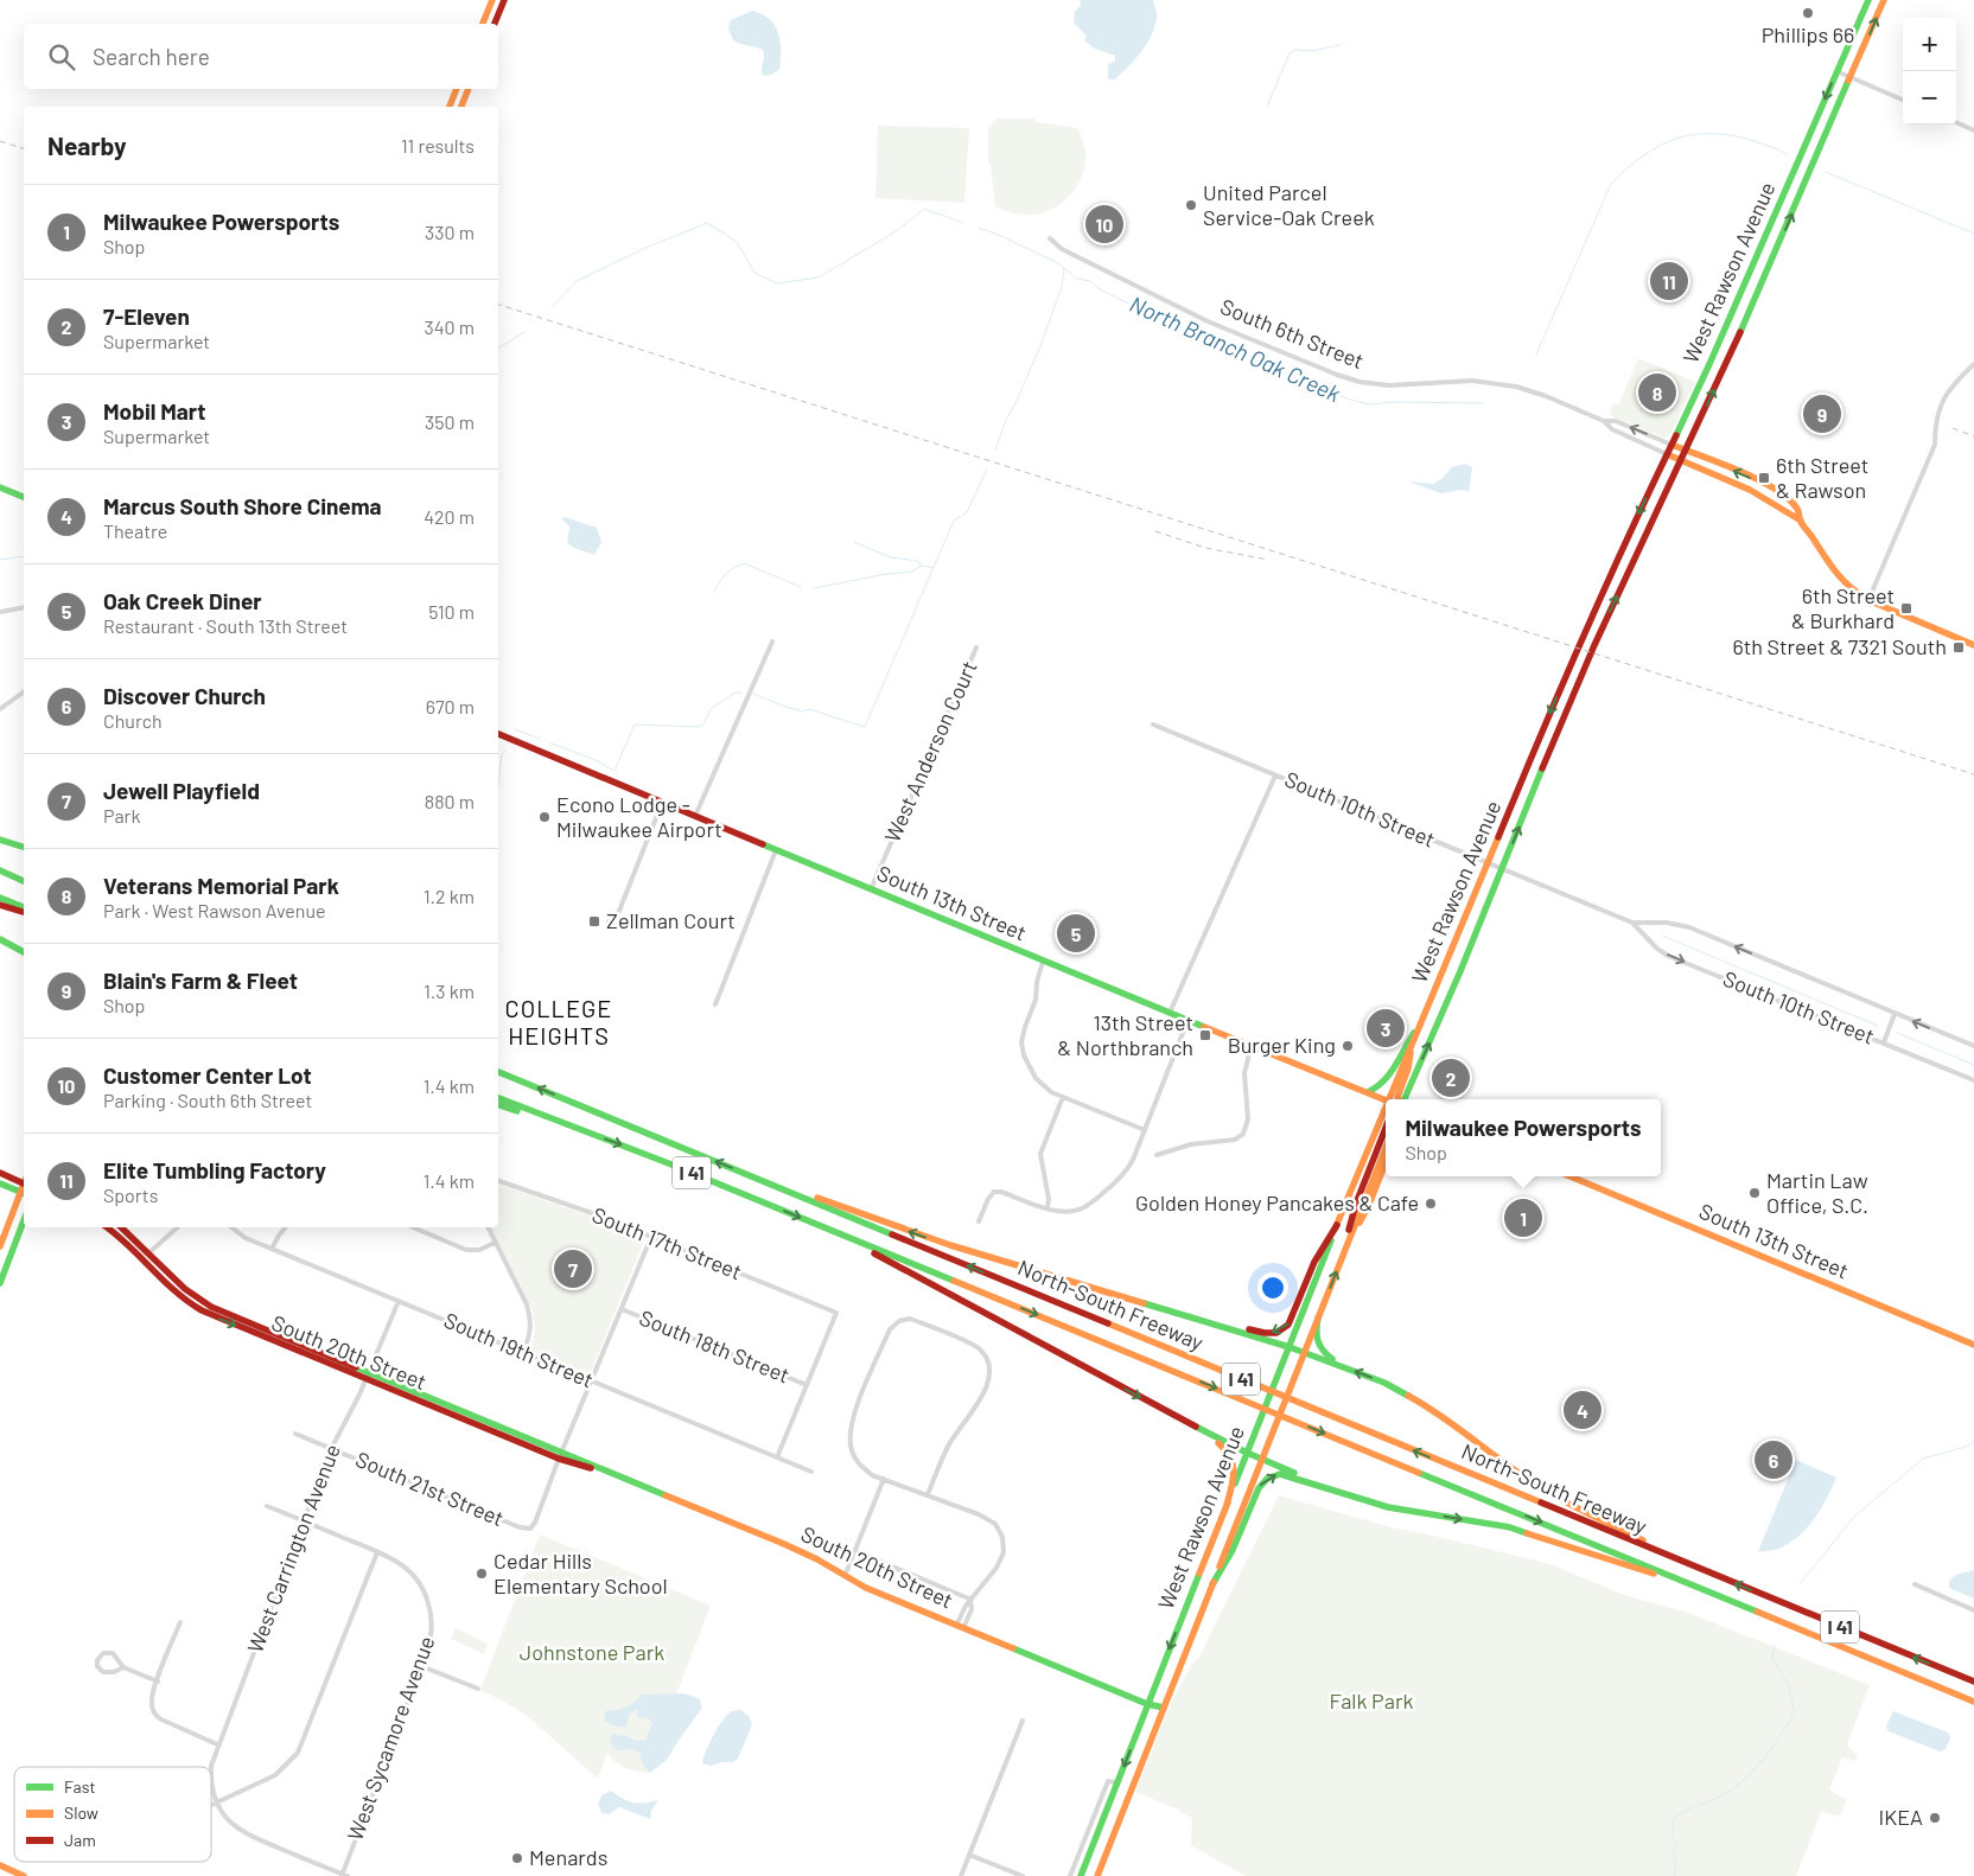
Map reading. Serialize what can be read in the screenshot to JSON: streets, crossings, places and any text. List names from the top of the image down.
{
  "streets": {
    "main road": [
      "West Rawson Avenue",
      "South 6th Street",
      "South 13th Street",
      "I 41",
      "North-South Freeway",
      "South 20th Street"
    ],
    "street": [
      "West Anderson Court",
      "South 10th Street",
      "South 17th Street",
      "South 18th Street",
      "South 19th Street",
      "South 21st Street",
      "West Carrington Avenue",
      "West Sycamore Avenue"
    ]
  },
  "crossings": [
    ["West Rawson Avenue", "South 6th Street"],
    ["West Rawson Avenue", "South 10th Street"],
    ["West Rawson Avenue", "South 20th Street"],
    ["West Anderson Court", "South 13th Street"],
    ["South 17th Street", "South 18th Street"],
    ["South 19th Street", "West Carrington Avenue"],
    ["South 20th Street", "South 21st Street"],
    ["South 20th Street", "West Carrington Avenue"],
    ["South 21st Street", "West Carrington Avenue"],
    ["West Carrington Avenue", "West Sycamore Avenue"]
  ],
  "districts": ["COLLEGE HEIGHTS"],
  "water": ["North Branch Oak Creek"],
  "parks": ["Johnstone Park", "Falk Park"],
  "places": {
    "other": [
      "Phillips 66",
      "United Parcel Service-Oak Creek",
      "Econo Lodge - Milwaukee Airport",
      "Burger King",
      "Martin Law Office, S.C.",
      "Golden Honey Pancakes & Cafe",
      "Cedar Hills Elementary School",
      "IKEA",
      "Menards"
    ],
    "transit": [
      "6th Street & Rawson",
      "6th Street & Burkhard",
      "6th Street & 7321 South",
      "Zellman Court",
      "13th Street & Northbranch"
    ]
  },
  "legend": ["Fast", "Slow", "Jam"],
  "page": {
    "map_buttons": ["+", "−"],
    "search": "Search here",
    "heading": ["Nearby", "11 results"],
    "list": [
      {
        "mark": "1",
        "name": "Milwaukee Powersports",
        "note": "Shop",
        "value": "330 m"
      },
      {
        "mark": "2",
        "name": "7-Eleven",
        "note": "Supermarket",
        "value": "340 m"
      },
      {
        "mark": "3",
        "name": "Mobil Mart",
        "note": "Supermarket",
        "value": "350 m"
      },
      {
        "mark": "4",
        "name": "Marcus South Shore Cinema",
        "note": "Theatre",
        "value": "420 m"
      },
      {
        "mark": "5",
        "name": "Oak Creek Diner",
        "note": "Restaurant · South 13th Street",
        "value": "510 m"
      },
      {
        "mark": "6",
        "name": "Discover Church",
        "note": "Church",
        "value": "670 m"
      },
      {
        "mark": "7",
        "name": "Jewell Playfield",
        "note": "Park",
        "value": "880 m"
      },
      {
        "mark": "8",
        "name": "Veterans Memorial Park",
        "note": "Park · West Rawson Avenue",
        "value": "1.2 km"
      },
      {
        "mark": "9",
        "name": "Blain's Farm & Fleet",
        "note": "Shop",
        "value": "1.3 km"
      },
      {
        "mark": "10",
        "name": "Customer Center Lot",
        "note": "Parking · South 6th Street",
        "value": "1.4 km"
      },
      {
        "mark": "11",
        "name": "Elite Tumbling Factory",
        "note": "Sports",
        "value": "1.4 km"
      }
    ],
    "pins": [
      "10",
      "11",
      "8",
      "9",
      "5",
      "3",
      "2",
      "1",
      "7",
      "4",
      "6"
    ],
    "popup": ["Milwaukee Powersports", "Shop"]
  }
}
